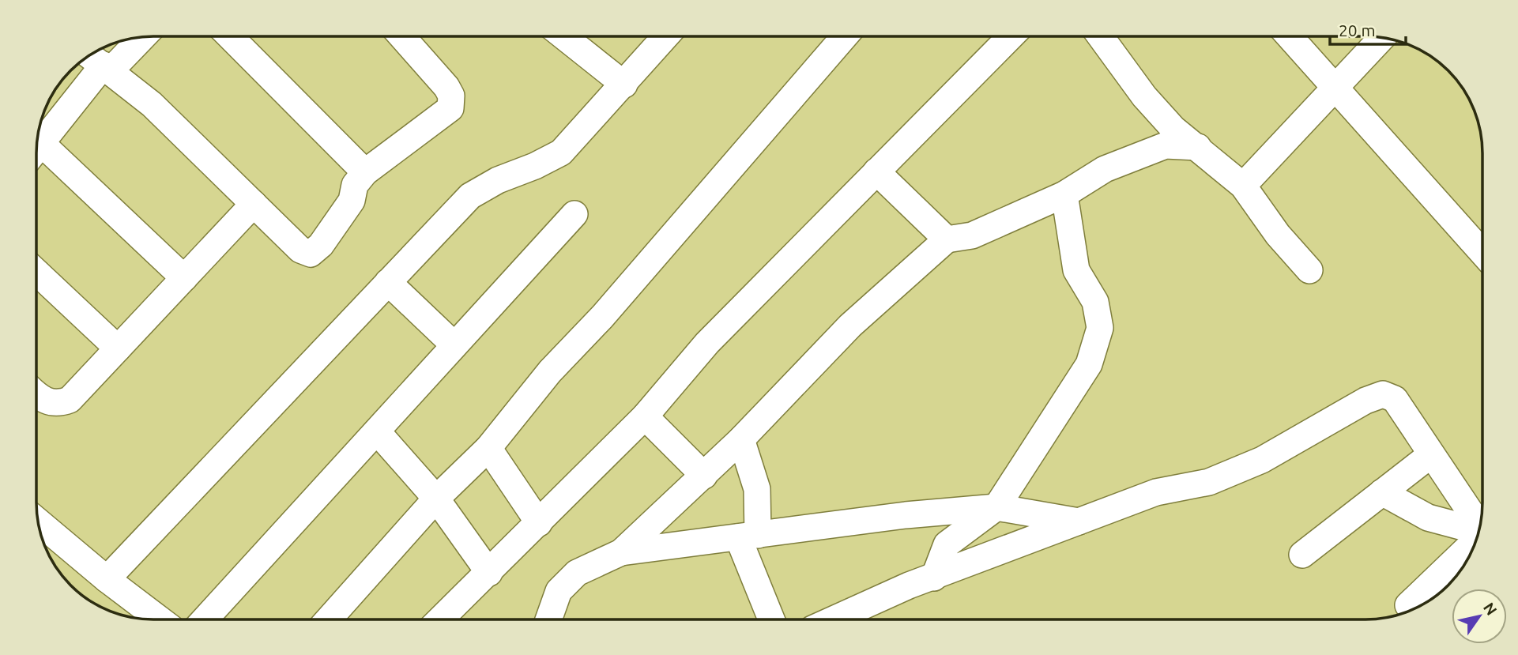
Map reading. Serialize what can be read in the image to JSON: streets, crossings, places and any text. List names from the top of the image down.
{
  "scale_bar": "20 m",
  "north": "top right"
}
